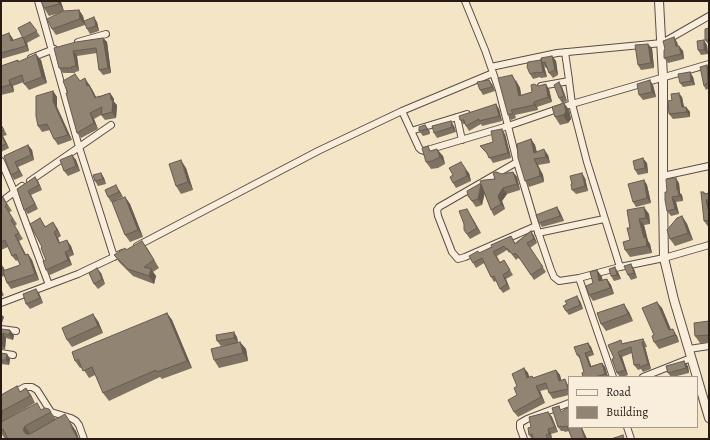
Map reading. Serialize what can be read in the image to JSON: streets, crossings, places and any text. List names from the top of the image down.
{
  "legend": ["Road", "Building"]
}
